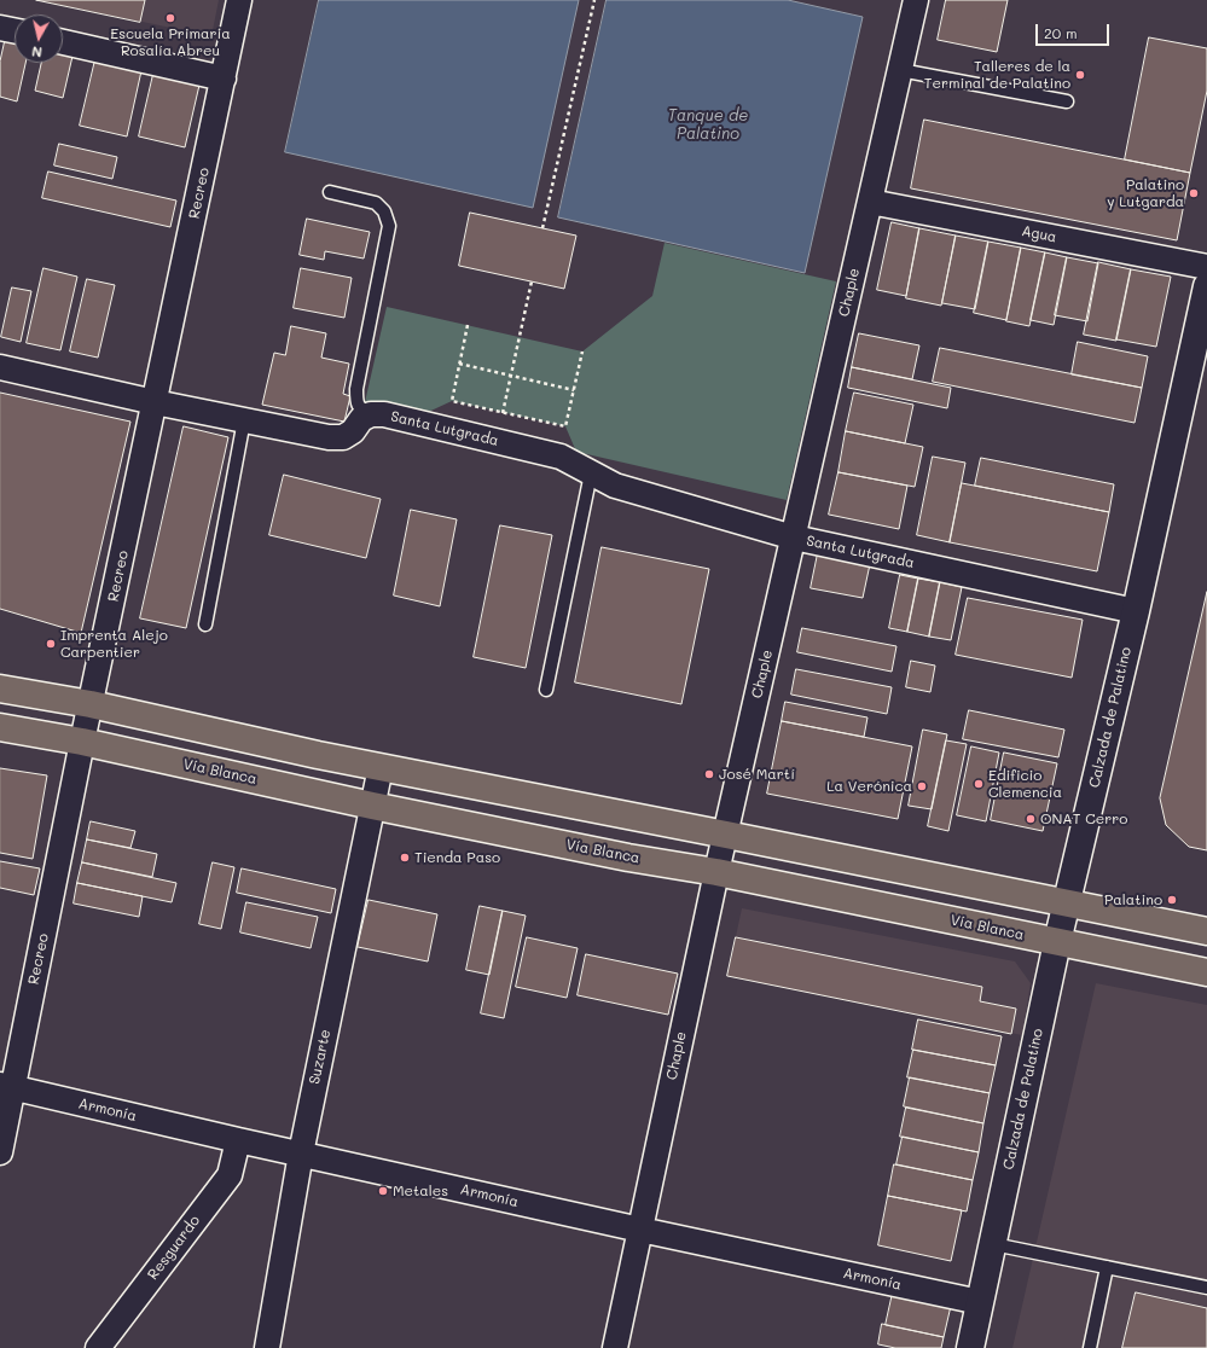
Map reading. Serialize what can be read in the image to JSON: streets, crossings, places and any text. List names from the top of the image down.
{
  "streets": {
    "main road": ["Vía Blanca"],
    "street": [
      "Recreo",
      "Agua",
      "Chaple",
      "Santa Lutgrada",
      "Calzada de Palatino",
      "Suzarte",
      "Armonía",
      "Resguardo"
    ]
  },
  "crossings": [
    ["Recreo", "Santa Lutgrada"],
    ["Recreo", "Vía Blanca"],
    ["Recreo", "Armonía"],
    ["Agua", "Chaple"],
    ["Chaple", "Santa Lutgrada"],
    ["Chaple", "Vía Blanca"],
    ["Chaple", "Armonía"],
    ["Santa Lutgrada", "Calzada de Palatino"],
    ["Calzada de Palatino", "Vía Blanca"],
    ["Calzada de Palatino", "Armonía"],
    ["Vía Blanca", "Suzarte"],
    ["Suzarte", "Armonía"],
    ["Armonía", "Resguardo"]
  ],
  "water": ["Tanque de Palatino"],
  "places": [
    "Escuela Primaria Rosalía Abreu",
    "Talleres de la Terminal de Palatino",
    "Palatino y Lutgarda",
    "Imprenta Alejo Carpentier",
    "José Martí",
    "Edificio Clemencia",
    "La Verónica",
    "ONAT Cerro",
    "Tienda Paso",
    "Palatino",
    "Metales"
  ],
  "scale_bar": "20 m",
  "north": "bottom"
}
